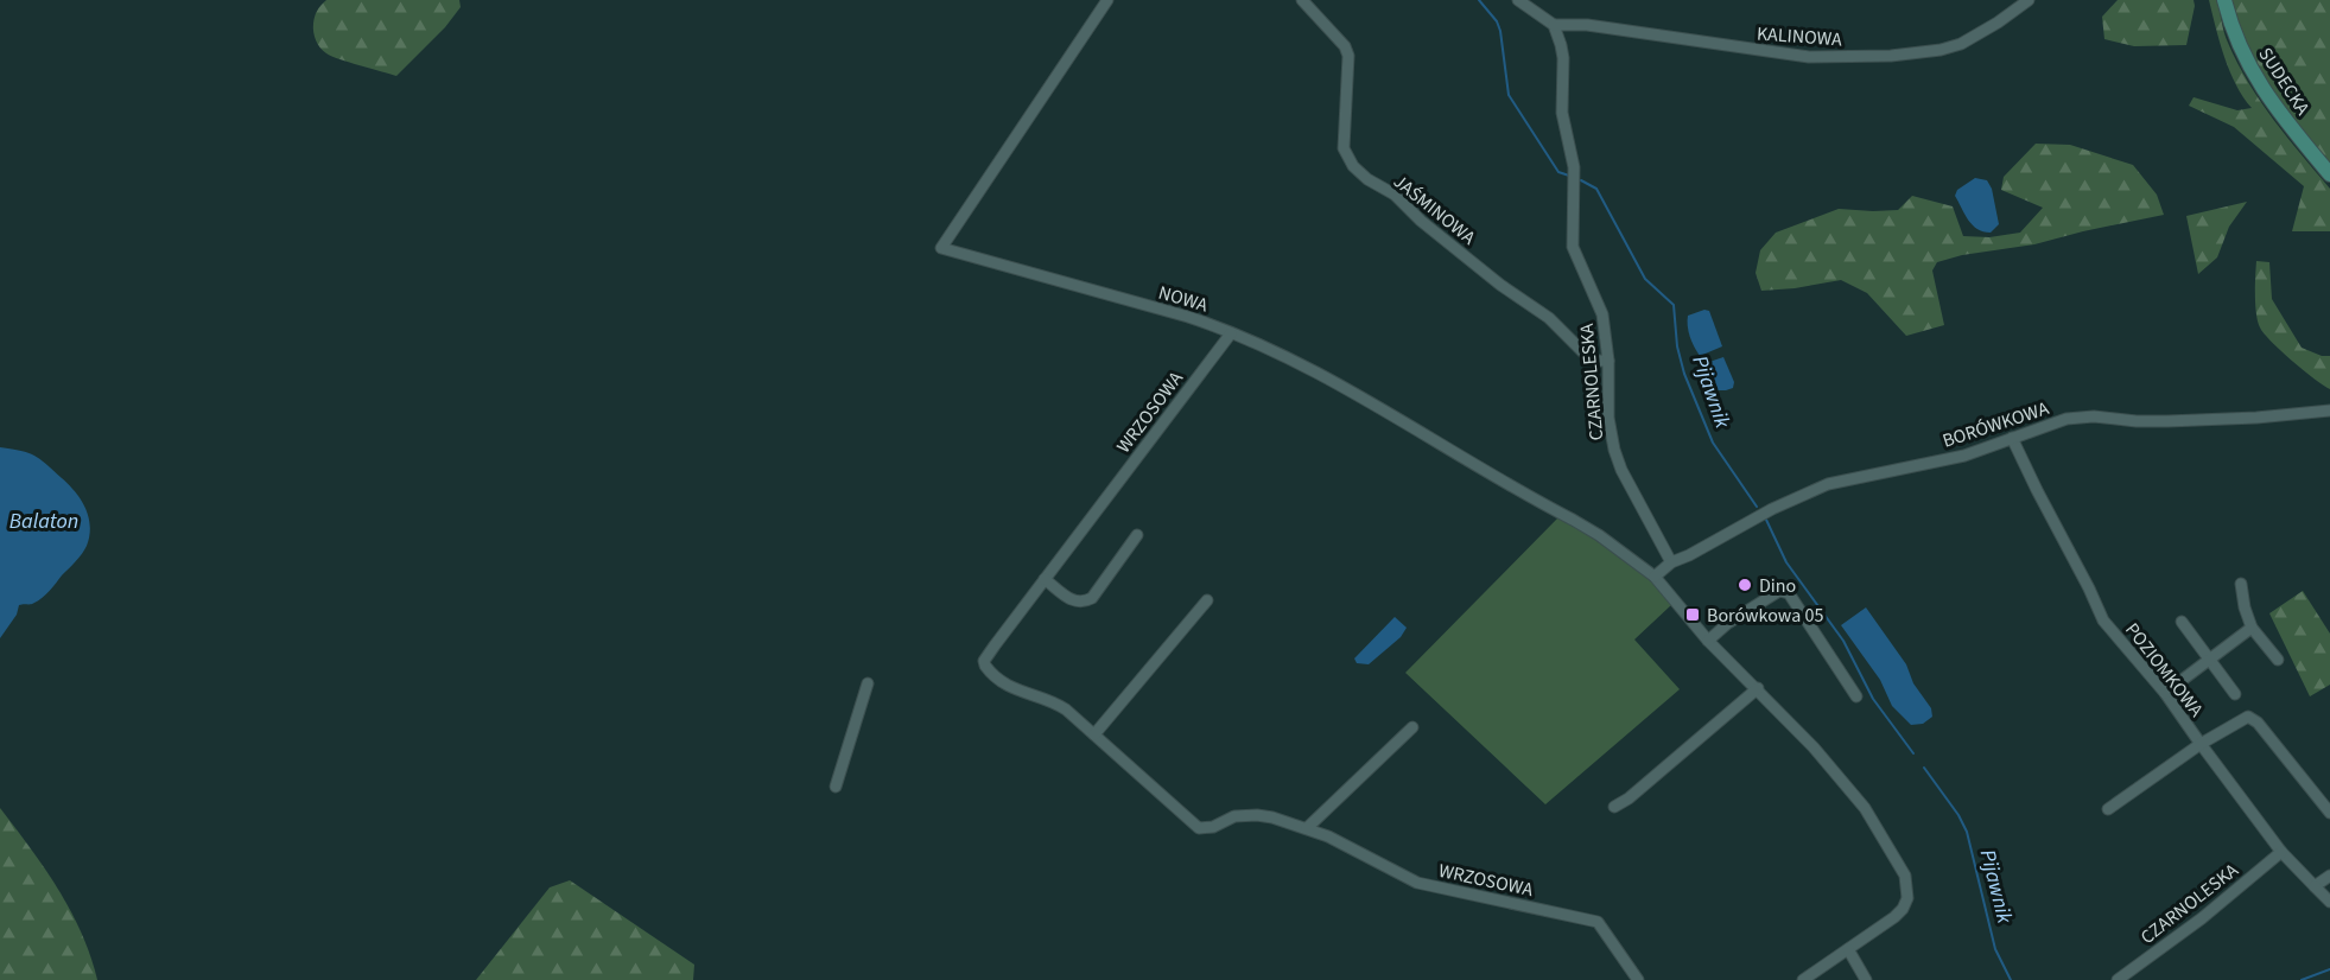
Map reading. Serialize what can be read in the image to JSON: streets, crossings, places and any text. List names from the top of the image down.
{
  "streets": {
    "main road": ["SUDECKA"],
    "street": [
      "KALINOWA",
      "JAŚMINOWA",
      "NOWA",
      "CZARNOLESKA",
      "WRZOSOWA",
      "BORÓWKOWA",
      "POZIOMKOWA"
    ]
  },
  "crossings": [
    ["KALINOWA", "CZARNOLESKA"],
    ["JAŚMINOWA", "CZARNOLESKA"],
    ["NOWA", "WRZOSOWA"],
    ["NOWA", "BORÓWKOWA"],
    ["CZARNOLESKA", "BORÓWKOWA"],
    ["CZARNOLESKA", "POZIOMKOWA"],
    ["BORÓWKOWA", "POZIOMKOWA"]
  ],
  "water": ["Pijawnik", "Balaton"],
  "places": {
    "other": ["Dino"],
    "transit": ["Borówkowa 05"]
  }
}
